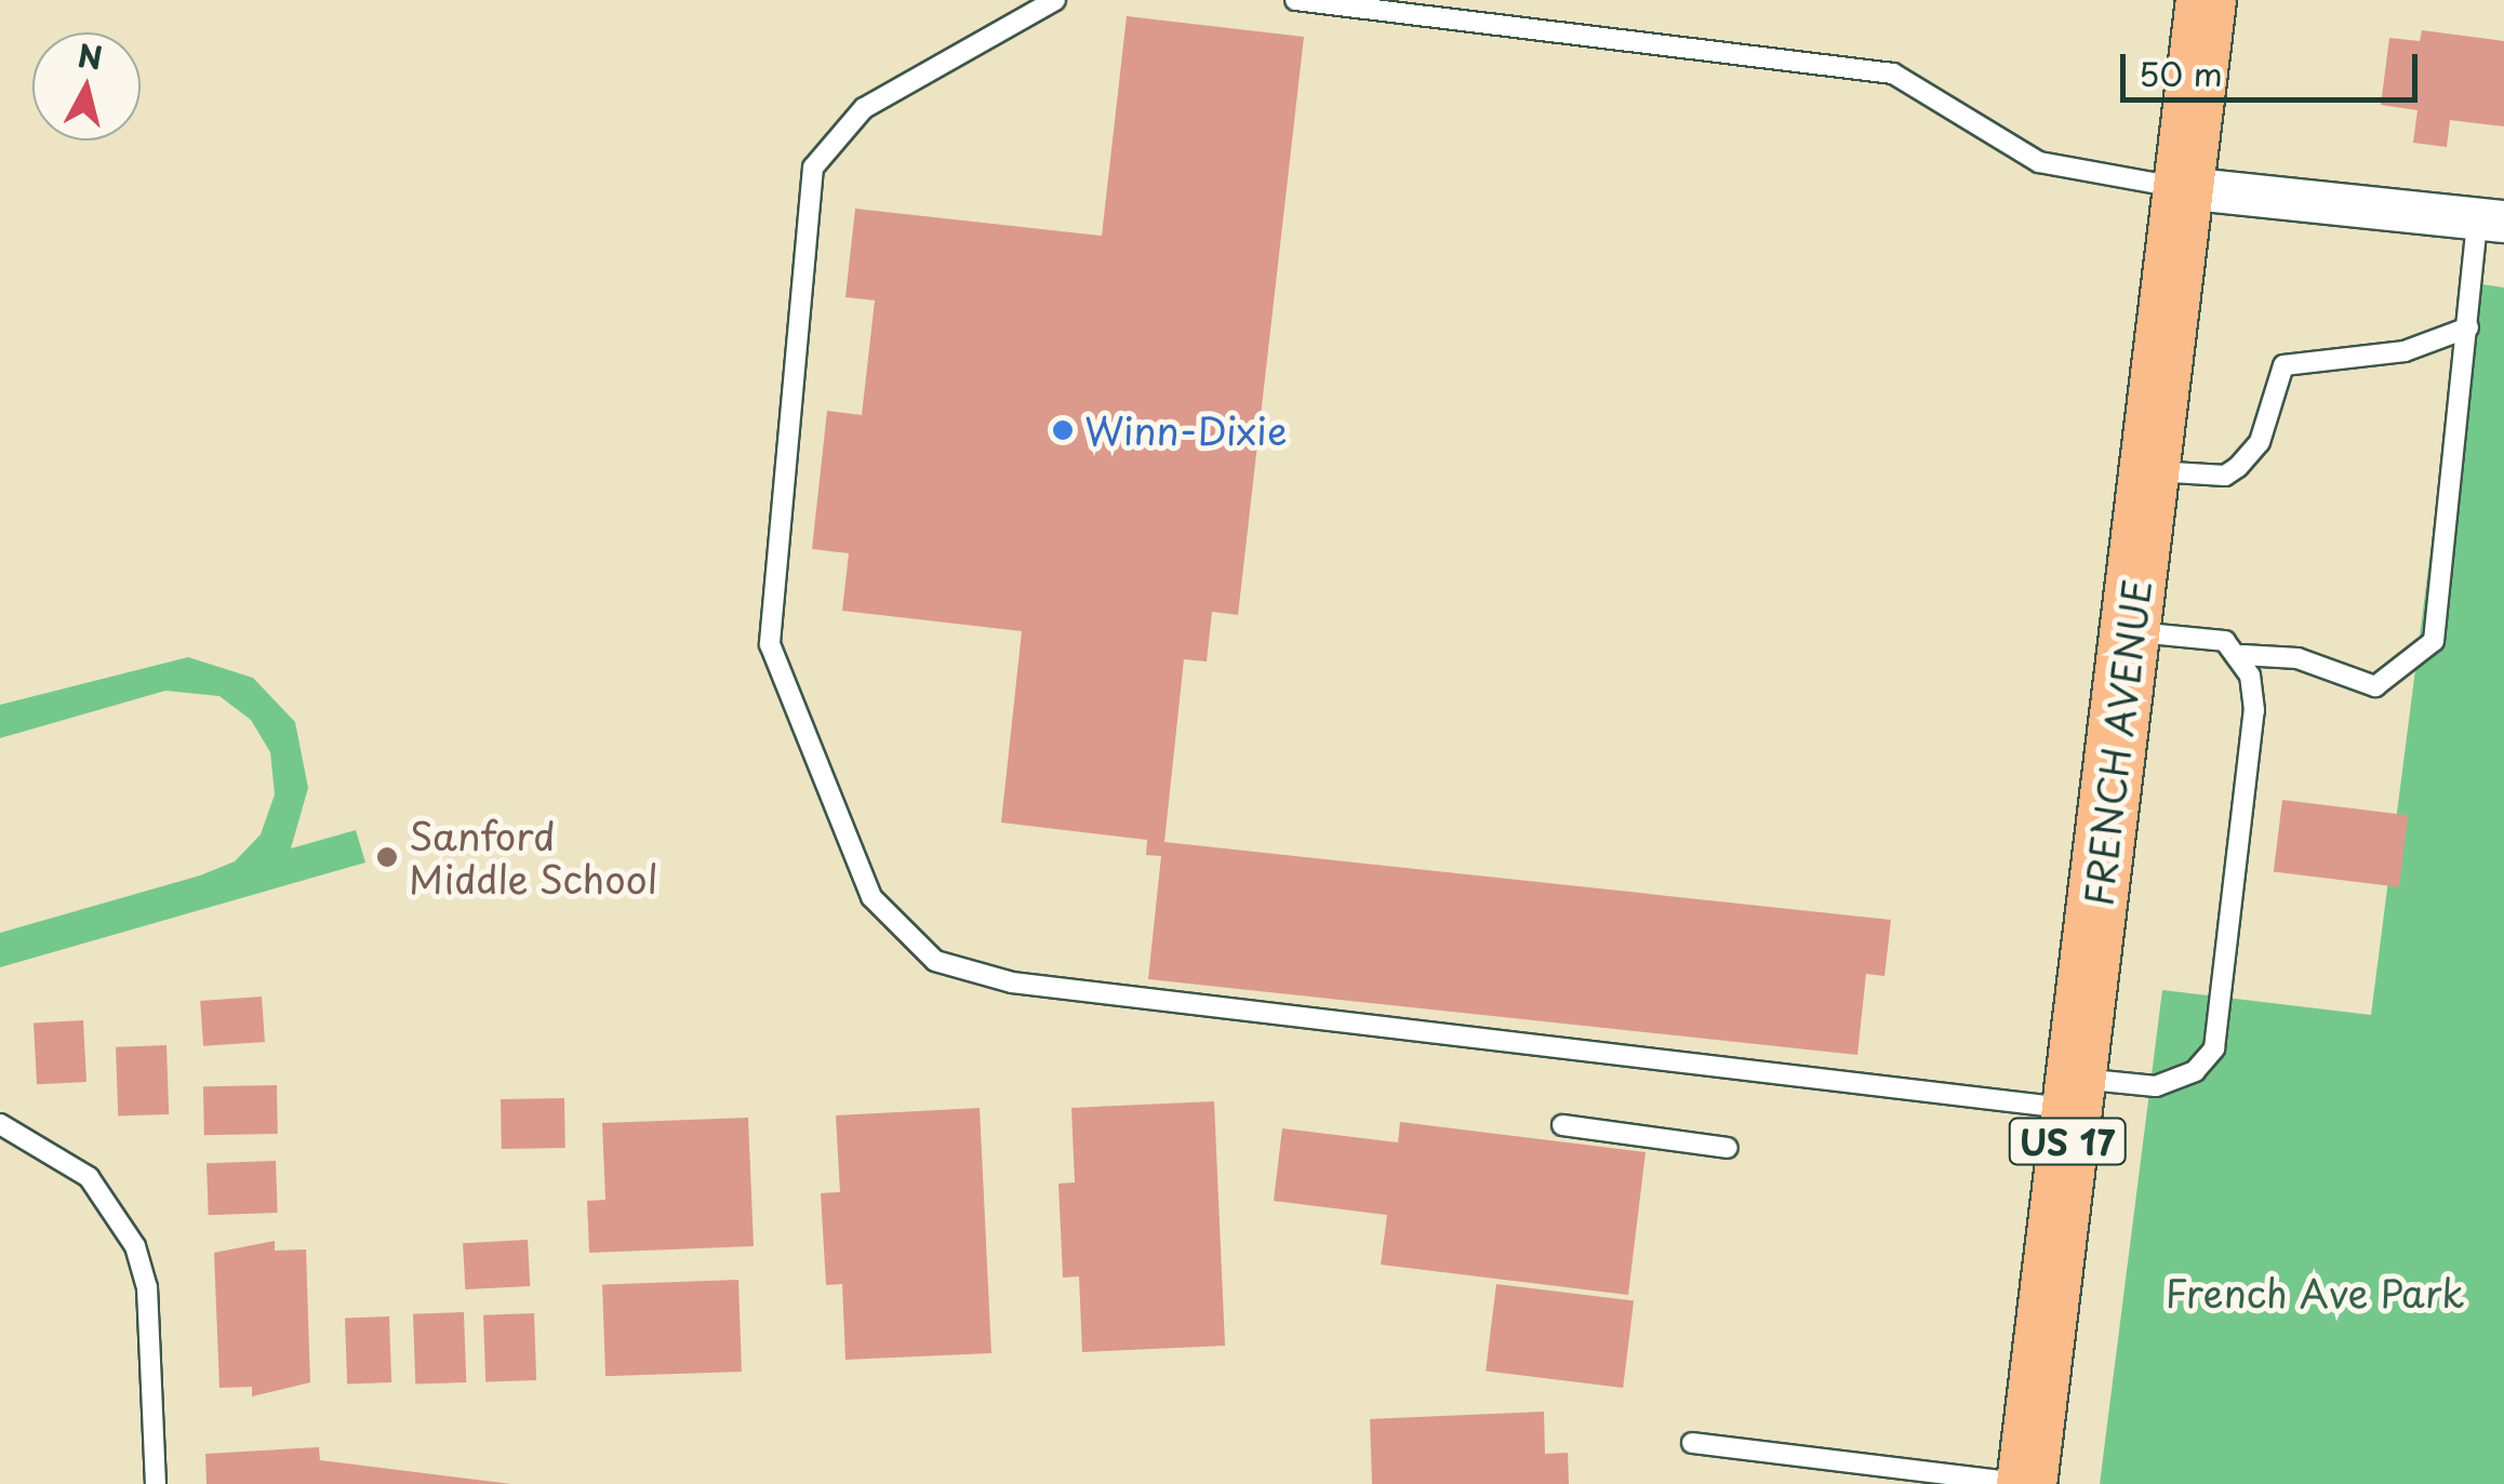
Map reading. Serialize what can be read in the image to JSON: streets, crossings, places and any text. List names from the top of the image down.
{
  "streets": {
    "main road": ["FRENCH AVENUE", "US 17"]
  },
  "parks": ["French Ave Park"],
  "places": ["Winn-Dixie", "Sanford Middle School"],
  "scale_bar": "50 m",
  "north": "top"
}
